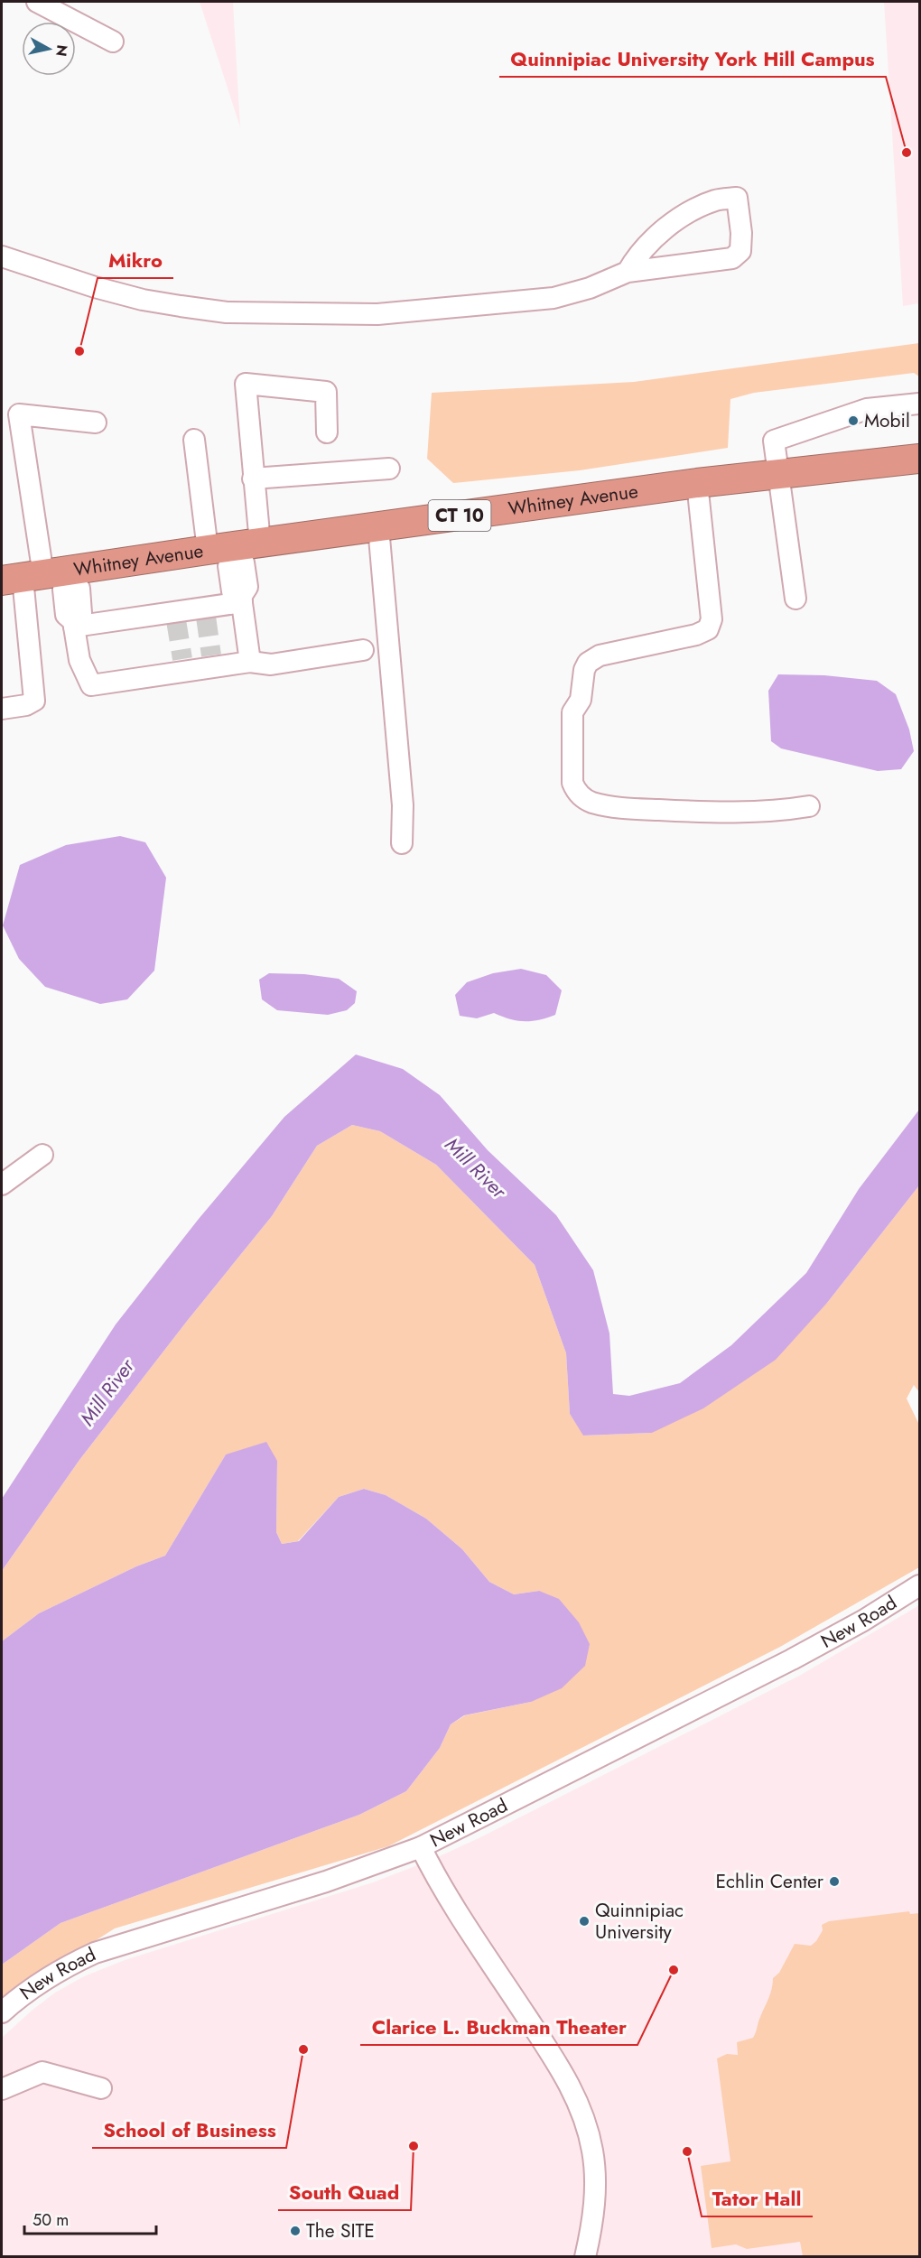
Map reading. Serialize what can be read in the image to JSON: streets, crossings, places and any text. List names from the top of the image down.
{
  "streets": {
    "highway": ["Whitney Avenue", "CT 10"],
    "street": ["New Road"]
  },
  "water": ["Mill River"],
  "places": [
    "Quinnipiac University York Hill Campus",
    "Mikro",
    "Mobil",
    "Echlin Center",
    "Quinnipiac University",
    "Clarice L. Buckman Theater",
    "School of Business",
    "South Quad",
    "Tator Hall",
    "The SITE"
  ],
  "scale_bar": "50 m",
  "north": "right"
}
